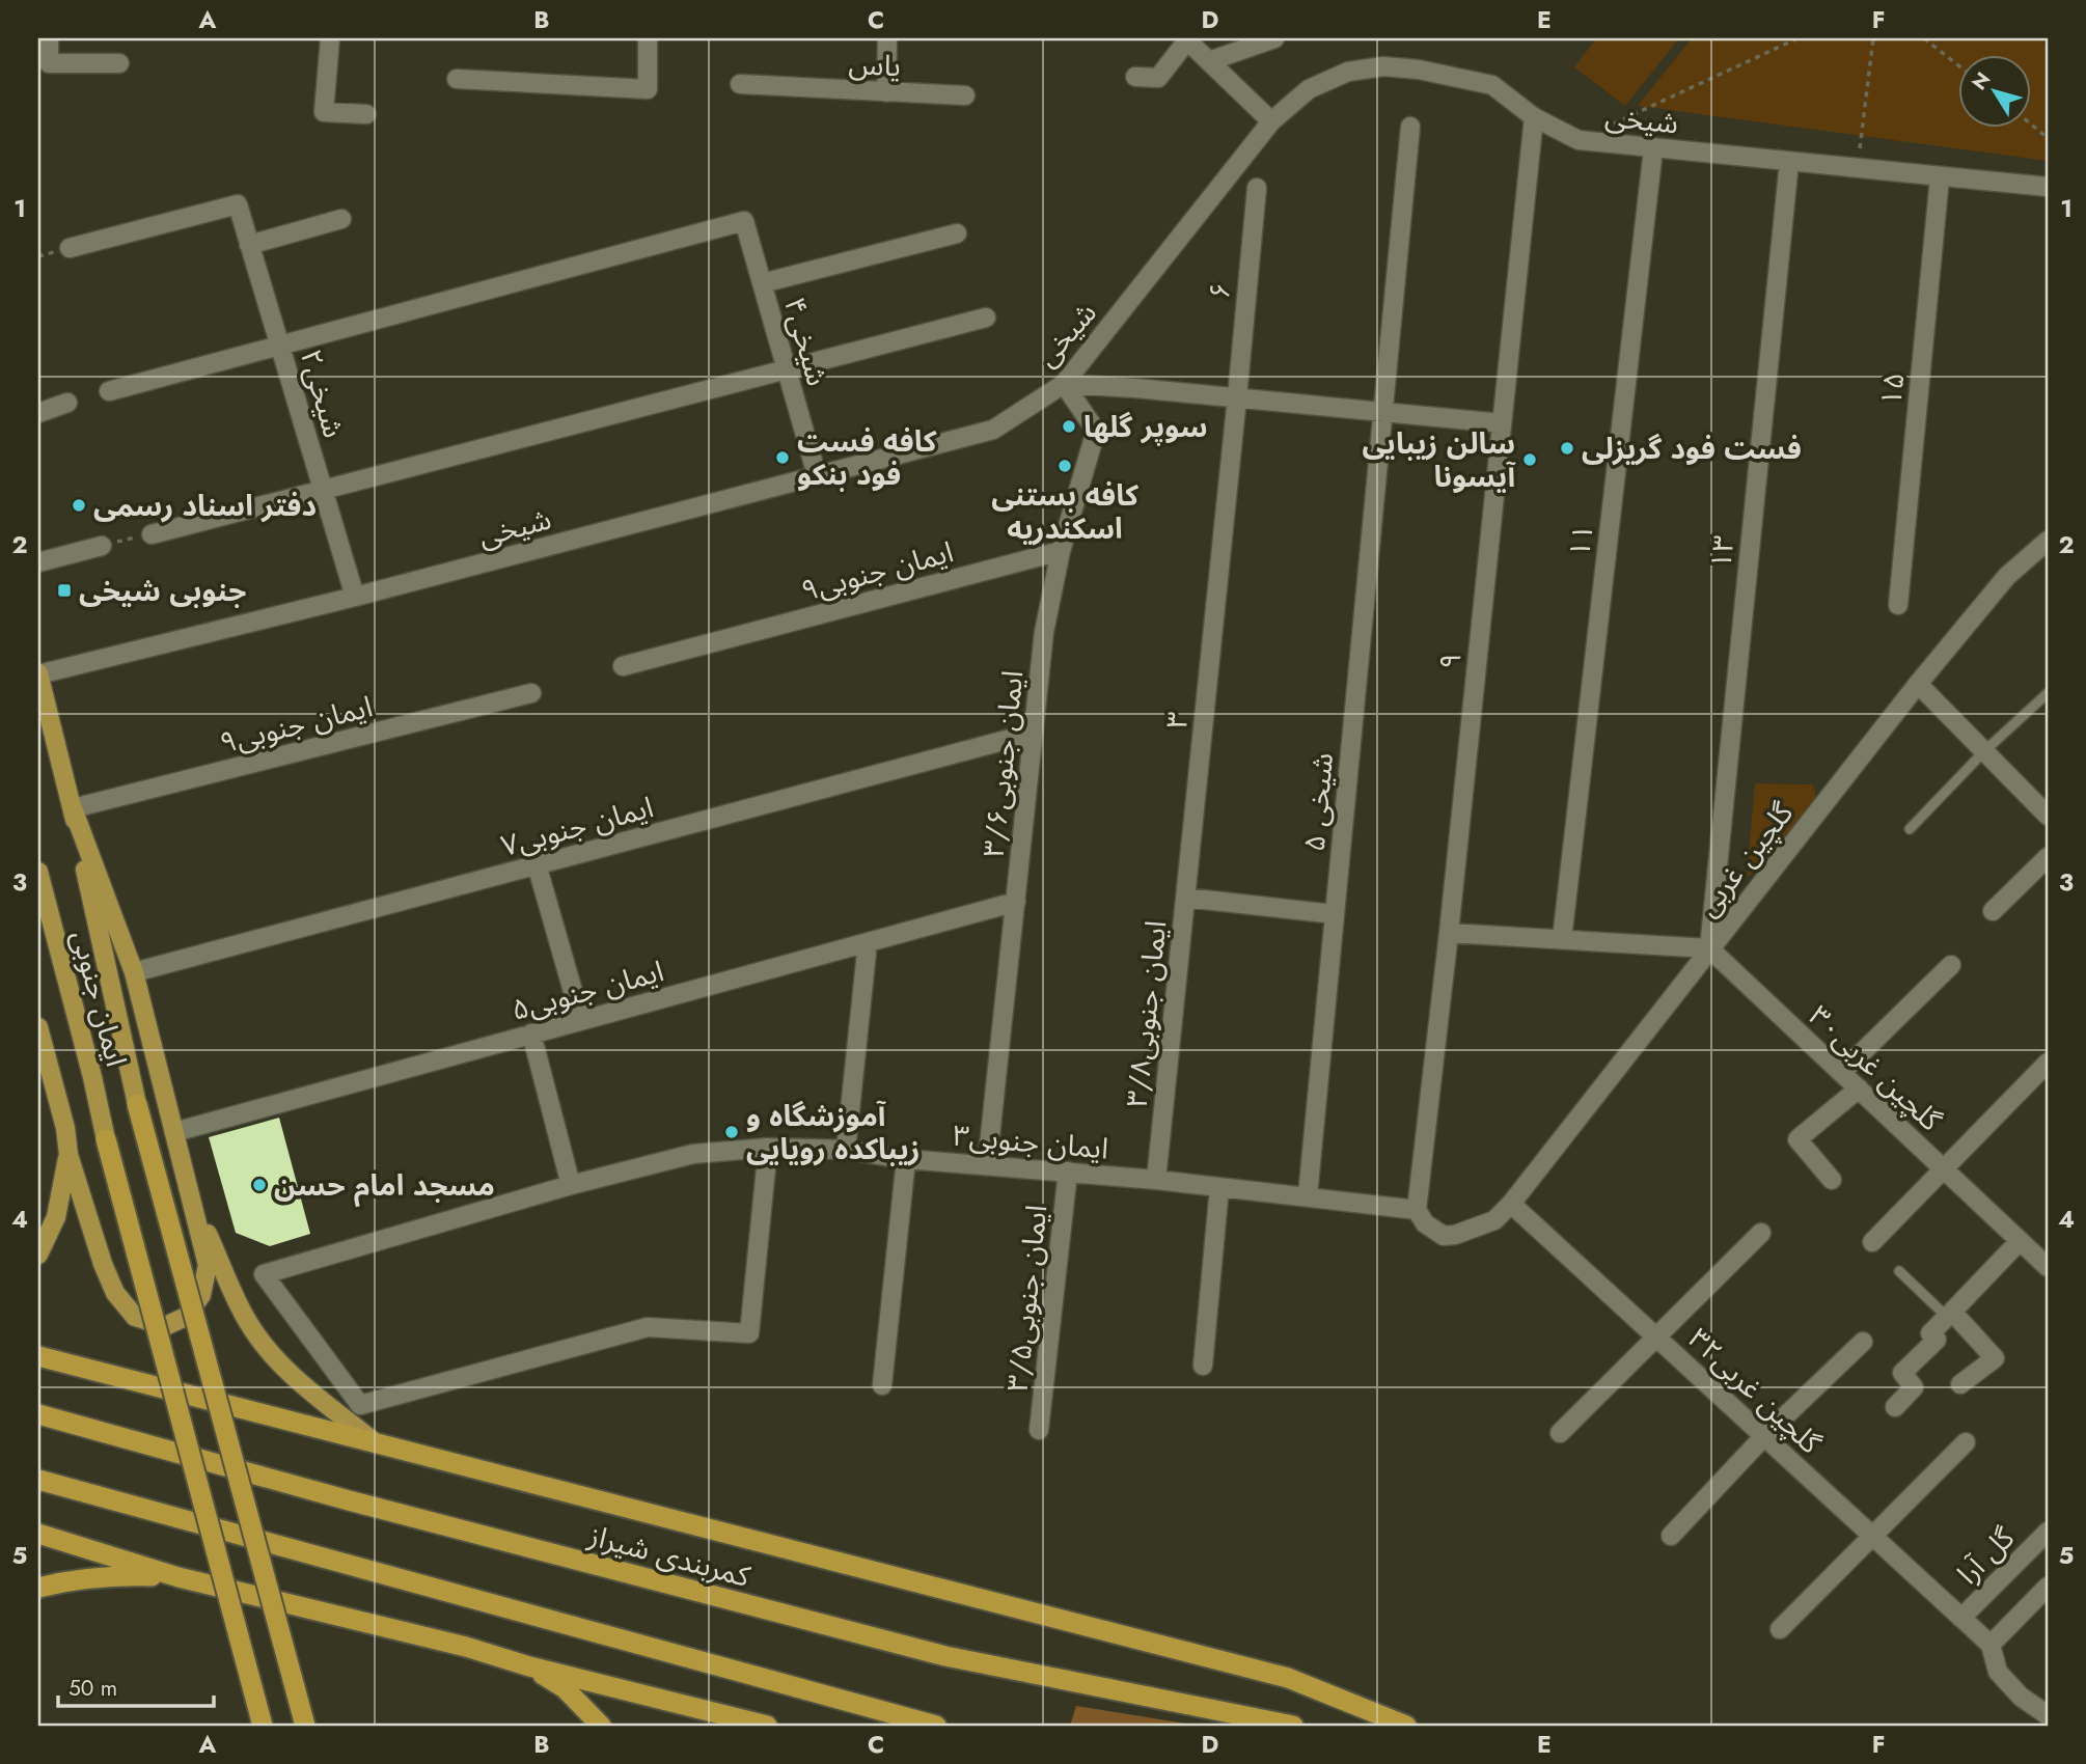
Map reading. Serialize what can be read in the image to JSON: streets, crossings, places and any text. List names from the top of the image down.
{
  "streets": {
    "highway": ["کمربندی شیراز"],
    "main road": ["ایمان جنوبی"],
    "street": [
      "یاس",
      "شیخی",
      "۶",
      "شیخی۴",
      "۱۵",
      "شیخی۲",
      "۱۱",
      "۱۳",
      "ایمان جنوبی۹",
      "۹",
      "۳",
      "ایمان جنوبی۳/۶",
      "شیخی ۵",
      "ایمان جنوبی۷",
      "گلچین غربی",
      "ایمان جنوبی۵",
      "ایمان جنوبی۳/۸",
      "گلچین غربی۳۰",
      "ایمان جنوبی۳",
      "ایمان جنوبی۳/۵",
      "گلچین غربی۳۲",
      "گل آرا"
    ]
  },
  "crossings": [
    ["شیخی", "شیخی۴"],
    ["شیخی", "۱۵"],
    ["شیخی", "شیخی۲"],
    ["شیخی", "۱۱"],
    ["شیخی", "۱۳"],
    ["شیخی", "۹"],
    ["شیخی", "ایمان جنوبی۳/۶"],
    ["۶", "۳"],
    ["شیخی۴", "شیخی۲"],
    ["۱۳", "گلچین غربی"],
    ["۱۳", "گلچین غربی۳۰"],
    ["ایمان جنوبی۹", "ایمان جنوبی۳/۶"],
    ["۹", "گلچین غربی"],
    ["۹", "ایمان جنوبی۳"],
    ["۳", "ایمان جنوبی۳/۸"],
    ["ایمان جنوبی۳/۶", "ایمان جنوبی۷"],
    ["ایمان جنوبی۳/۶", "ایمان جنوبی۵"],
    ["ایمان جنوبی۳/۶", "ایمان جنوبی۳"],
    ["شیخی ۵", "ایمان جنوبی۳"],
    ["گلچین غربی", "گلچین غربی۳۰"],
    ["گلچین غربی", "ایمان جنوبی۳"],
    ["گلچین غربی", "گلچین غربی۳۲"],
    ["ایمان جنوبی۳/۸", "ایمان جنوبی۳"],
    ["ایمان جنوبی۳", "ایمان جنوبی۳/۵"],
    ["گلچین غربی۳۲", "گل آرا"]
  ],
  "places": {
    "other": [
      "سوپر گلها",
      "فست فود گریزلی",
      "کافه فست فود بنکو",
      "سالن زیبایی آیسونا",
      "کافه بستنی اسکندریه",
      "دفتر اسناد رسمی",
      "آموزشگاه و زیباکده رویایی",
      "مسجد امام حسن"
    ],
    "transit": ["جنوبی شیخی"]
  },
  "scale_bar": "50 m",
  "north": "top left",
  "grid": {
    "columns": [
      "A",
      "B",
      "C",
      "D",
      "E",
      "F"
    ],
    "rows": [
      "1",
      "2",
      "3",
      "4",
      "5"
    ]
  }
}
